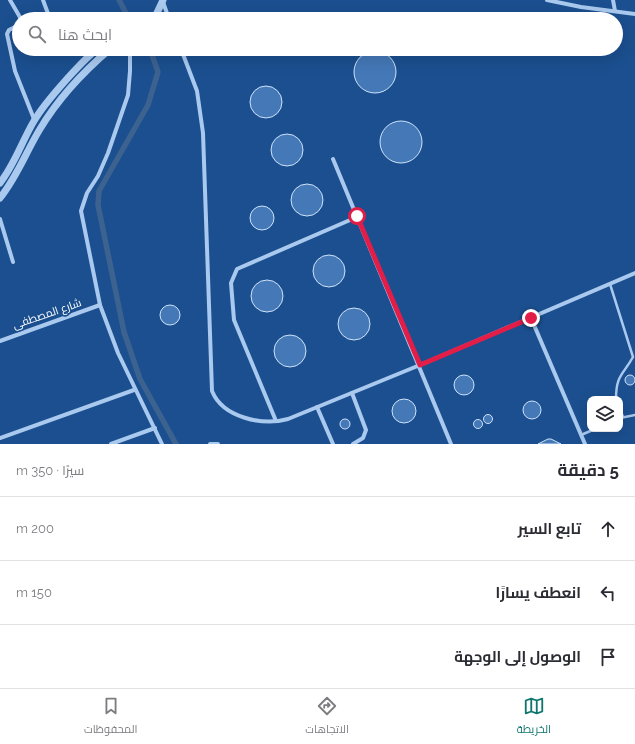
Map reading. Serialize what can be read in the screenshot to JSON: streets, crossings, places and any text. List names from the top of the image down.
{
  "streets": {
    "street": ["شارع المصطفى"]
  },
  "page": {
    "search": "ابحث هنا",
    "heading": ["5 دقيقة", "سيرًا · 350 m"],
    "list": [
      ["تابع السير", "200 m"],
      ["انعطف يسارًا", "150 m"],
      "الوصول إلى الوجهة"
    ],
    "nav": ["الخريطة", "الاتجاهات", "المحفوظات"]
  }
}
